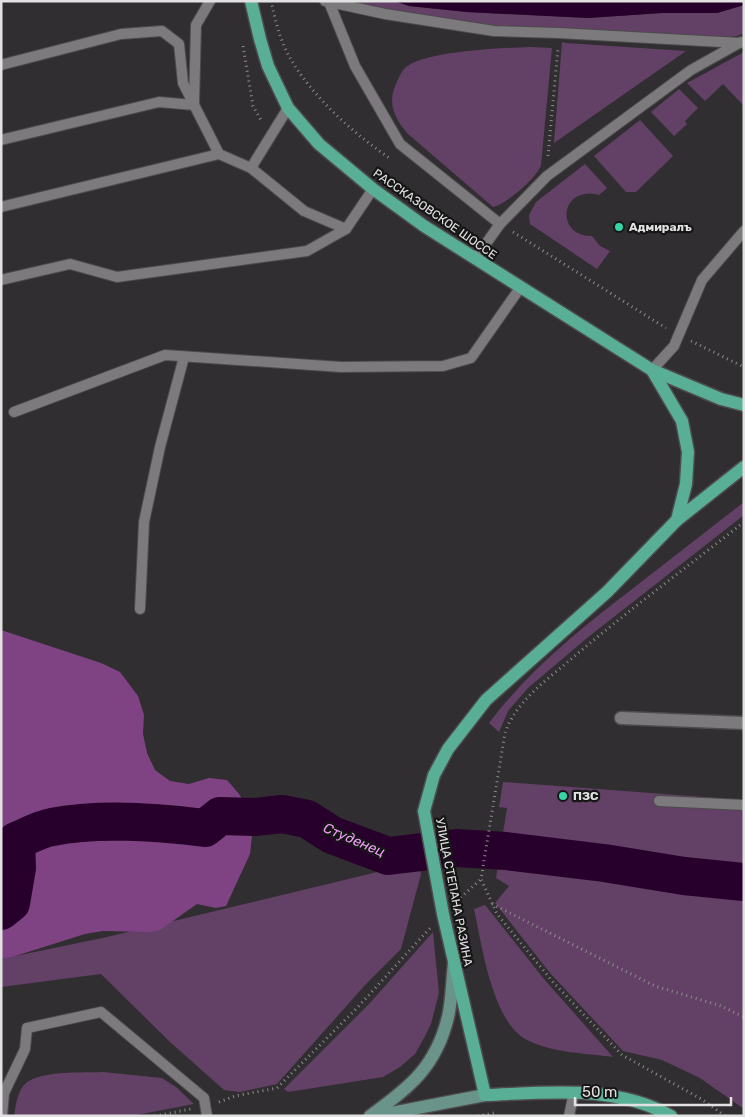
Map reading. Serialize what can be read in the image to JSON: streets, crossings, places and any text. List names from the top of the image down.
{
  "streets": {
    "main road": ["РАССКАЗОВСКОЕ ШОССЕ", "УЛИЦА СТЕПАНА РАЗИНА"]
  },
  "water": ["Студенец"],
  "places": ["Адмиралъ", "ПЗС"],
  "scale_bar": "50 m"
}
